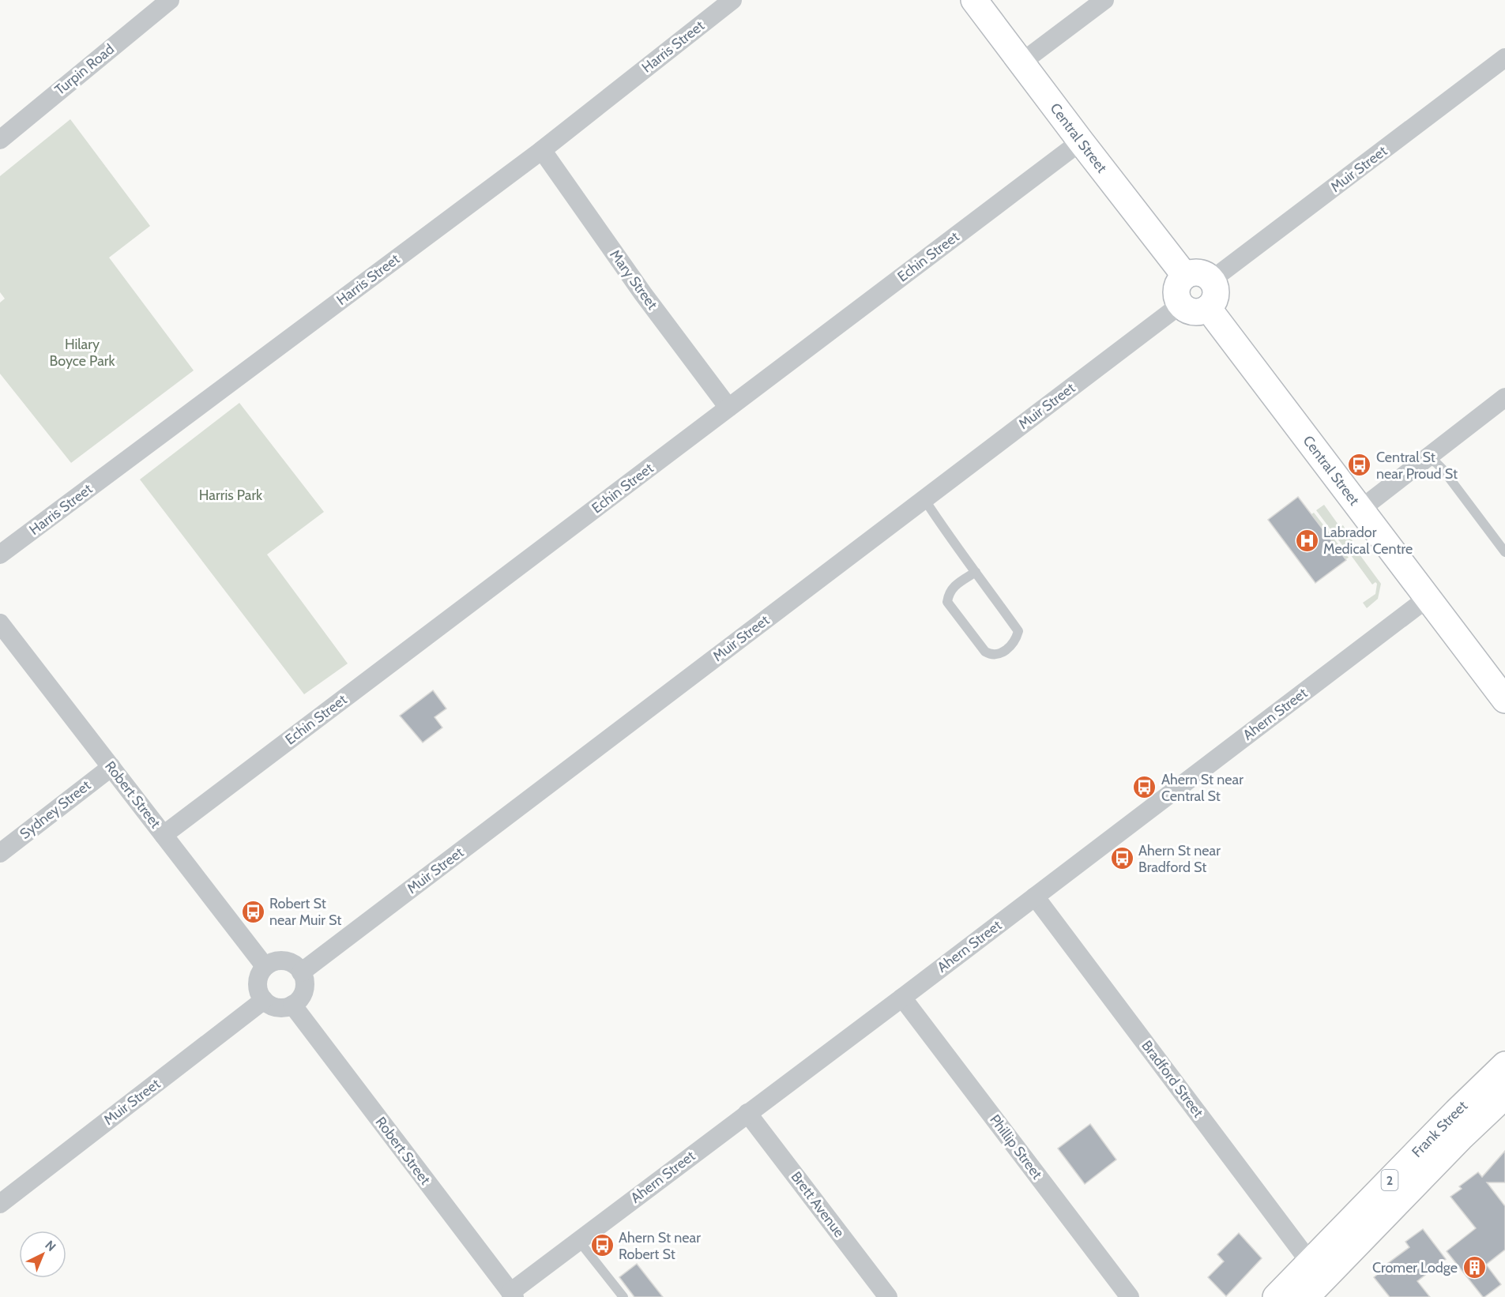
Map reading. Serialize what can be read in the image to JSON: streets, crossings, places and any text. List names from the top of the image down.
{
  "streets": {
    "main road": ["Central Street", "Frank Street", "2"],
    "street": [
      "Harris Street",
      "Turpin Road",
      "Muir Street",
      "Echin Street",
      "Mary Street",
      "Ahern Street",
      "Robert Street",
      "Sydney Street",
      "Bradford Street",
      "Phillip Street",
      "Brett Avenue"
    ]
  },
  "crossings": [
    ["Harris Street", "Mary Street"],
    ["Central Street", "Muir Street"],
    ["Central Street", "Echin Street"],
    ["Central Street", "Ahern Street"],
    ["Muir Street", "Robert Street"],
    ["Echin Street", "Mary Street"],
    ["Echin Street", "Robert Street"],
    ["Ahern Street", "Robert Street"],
    ["Ahern Street", "Bradford Street"],
    ["Ahern Street", "Phillip Street"],
    ["Ahern Street", "Brett Avenue"],
    ["Robert Street", "Sydney Street"],
    ["Bradford Street", "Frank Street"]
  ],
  "parks": ["Hilary Boyce Park", "Harris Park"],
  "places": {
    "bus stop": [
      "Central St near Proud St",
      "Ahern St near Central St",
      "Ahern St near Bradford St",
      "Robert St near Muir St",
      "Ahern St near Robert St"
    ],
    "hospital": ["Labrador Medical Centre"],
    "building": ["Cromer Lodge"]
  },
  "north": "top right"
}
